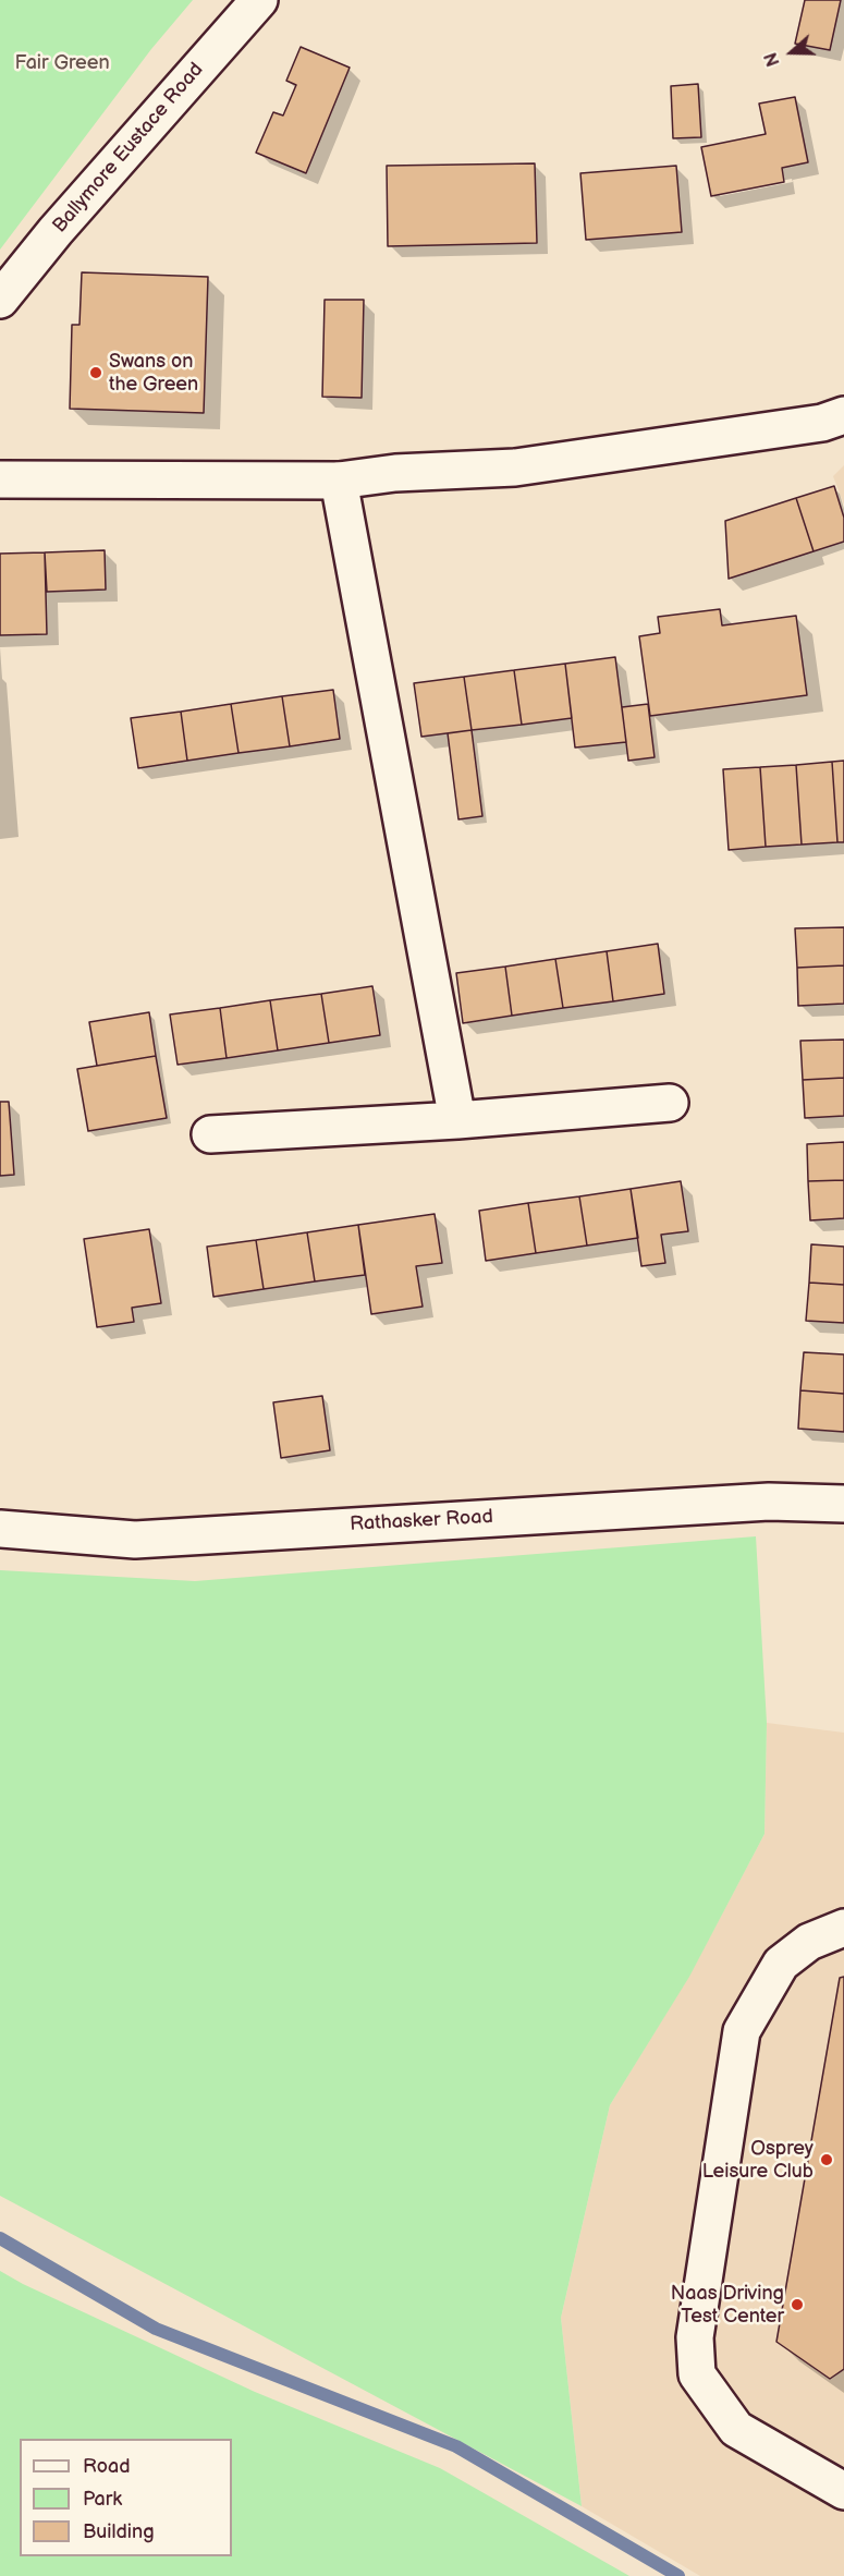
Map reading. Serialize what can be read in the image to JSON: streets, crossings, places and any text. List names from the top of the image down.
{
  "streets": {
    "street": ["Ballymore Eustace Road", "Rathasker Road"]
  },
  "parks": ["Fair Green"],
  "places": ["Swans on the Green", "Osprey Leisure Club", "Naas Driving Test Center"],
  "legend": ["Road", "Park", "Building"],
  "north": "left"
}
